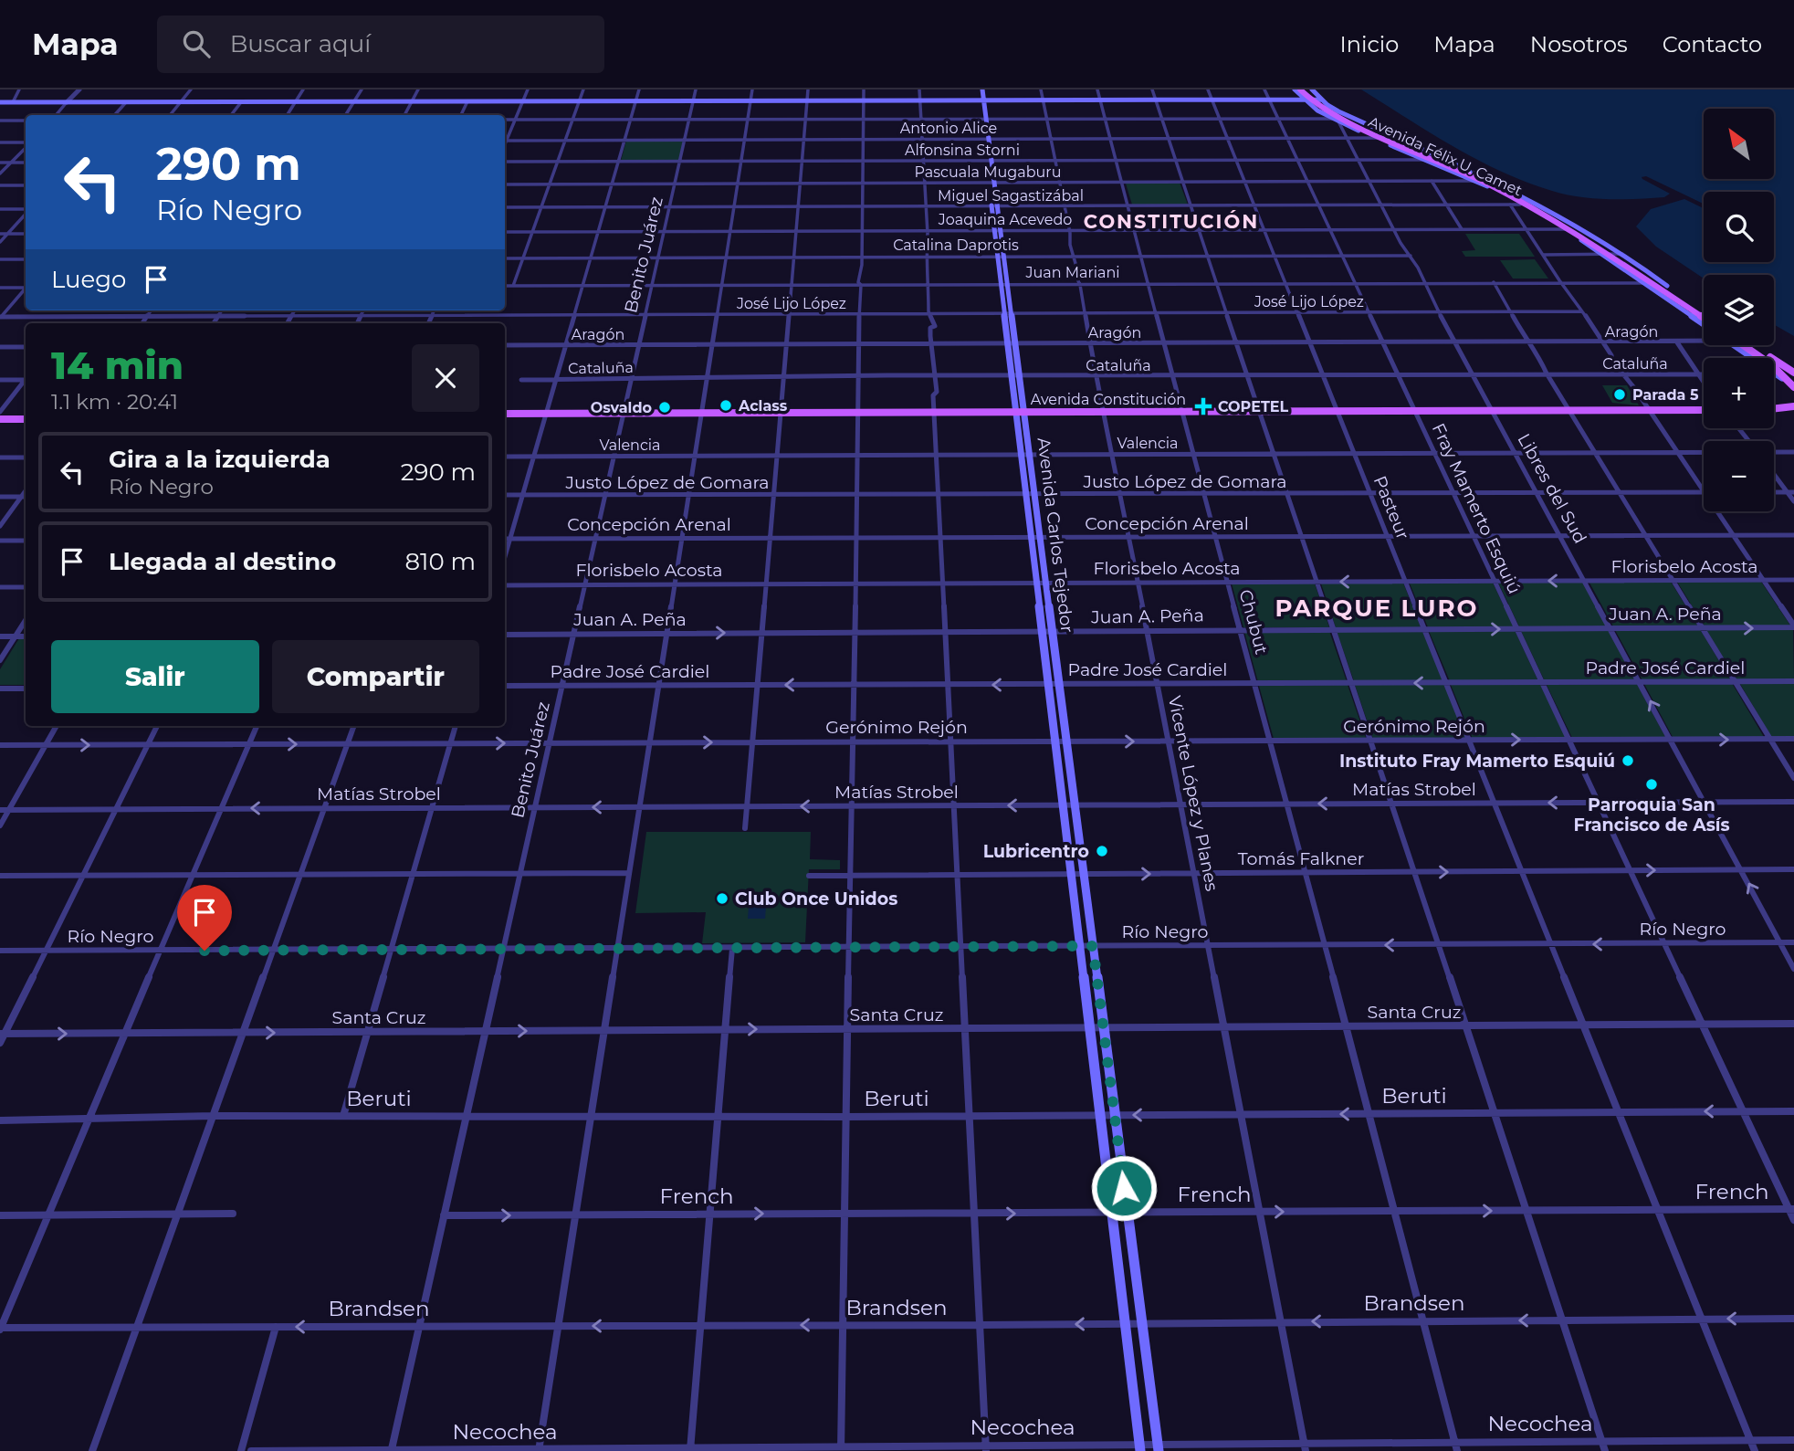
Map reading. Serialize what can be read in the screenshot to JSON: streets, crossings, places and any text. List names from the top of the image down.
{
  "streets": {
    "main road": ["Avenida Félix U. Camet", "Avenida Constitución", "Avenida Carlos Tejedor"],
    "street": [
      "Antonio Alice",
      "Alfonsina Storni",
      "Pascuala Mugaburu",
      "Miguel Sagastizábal",
      "Joaquina Acevedo",
      "Catalina Daprotis",
      "Benito Juárez",
      "Juan Mariani",
      "José Lijo López",
      "Aragón",
      "Cataluña",
      "Valencia",
      "Justo López de Gomara",
      "Libres del Sud",
      "Pasteur",
      "Fray Mamerto Esquiú",
      "Concepción Arenal",
      "Florisbelo Acosta",
      "Juan A. Peña",
      "Chubut",
      "Padre José Cardiel",
      "Gerónimo Rejón",
      "Matías Strobel",
      "Vicente López y Planes",
      "Tomás Falkner",
      "Río Negro",
      "Santa Cruz",
      "Beruti",
      "French",
      "Brandsen",
      "Necochea"
    ]
  },
  "crossings": [
    ["Antonio Alice", "Avenida Félix U. Camet"],
    ["Antonio Alice", "Benito Juárez"],
    ["Antonio Alice", "Libres del Sud"],
    ["Antonio Alice", "Pasteur"],
    ["Antonio Alice", "Fray Mamerto Esquiú"],
    ["Antonio Alice", "Avenida Carlos Tejedor"],
    ["Antonio Alice", "Chubut"],
    ["Antonio Alice", "Vicente López y Planes"],
    ["Alfonsina Storni", "Avenida Félix U. Camet"],
    ["Alfonsina Storni", "Benito Juárez"],
    ["Alfonsina Storni", "Libres del Sud"],
    ["Alfonsina Storni", "Pasteur"],
    ["Alfonsina Storni", "Fray Mamerto Esquiú"],
    ["Alfonsina Storni", "Avenida Carlos Tejedor"],
    ["Alfonsina Storni", "Chubut"],
    ["Alfonsina Storni", "Vicente López y Planes"],
    ["Avenida Félix U. Camet", "Pascuala Mugaburu"],
    ["Avenida Félix U. Camet", "Miguel Sagastizábal"],
    ["Avenida Félix U. Camet", "Joaquina Acevedo"],
    ["Avenida Félix U. Camet", "Juan Mariani"],
    ["Avenida Félix U. Camet", "Libres del Sud"],
    ["Pascuala Mugaburu", "Benito Juárez"],
    ["Pascuala Mugaburu", "Libres del Sud"],
    ["Pascuala Mugaburu", "Pasteur"],
    ["Pascuala Mugaburu", "Fray Mamerto Esquiú"],
    ["Pascuala Mugaburu", "Avenida Carlos Tejedor"],
    ["Pascuala Mugaburu", "Chubut"],
    ["Pascuala Mugaburu", "Vicente López y Planes"],
    ["Miguel Sagastizábal", "Benito Juárez"],
    ["Miguel Sagastizábal", "Libres del Sud"],
    ["Miguel Sagastizábal", "Pasteur"],
    ["Miguel Sagastizábal", "Fray Mamerto Esquiú"],
    ["Miguel Sagastizábal", "Avenida Carlos Tejedor"],
    ["Miguel Sagastizábal", "Chubut"],
    ["Miguel Sagastizábal", "Vicente López y Planes"],
    ["Joaquina Acevedo", "Benito Juárez"],
    ["Joaquina Acevedo", "Libres del Sud"],
    ["Joaquina Acevedo", "Pasteur"],
    ["Joaquina Acevedo", "Fray Mamerto Esquiú"],
    ["Joaquina Acevedo", "Avenida Carlos Tejedor"],
    ["Joaquina Acevedo", "Chubut"],
    ["Joaquina Acevedo", "Vicente López y Planes"],
    ["Catalina Daprotis", "Benito Juárez"],
    ["Catalina Daprotis", "Libres del Sud"],
    ["Catalina Daprotis", "Pasteur"],
    ["Catalina Daprotis", "Fray Mamerto Esquiú"],
    ["Catalina Daprotis", "Avenida Carlos Tejedor"],
    ["Catalina Daprotis", "Chubut"],
    ["Catalina Daprotis", "Vicente López y Planes"],
    ["Benito Juárez", "Juan Mariani"],
    ["Benito Juárez", "José Lijo López"],
    ["Benito Juárez", "Aragón"],
    ["Benito Juárez", "Cataluña"],
    ["Benito Juárez", "Avenida Constitución"],
    ["Benito Juárez", "Valencia"],
    ["Benito Juárez", "Justo López de Gomara"],
    ["Benito Juárez", "Concepción Arenal"],
    ["Benito Juárez", "Florisbelo Acosta"],
    ["Benito Juárez", "Juan A. Peña"],
    ["Benito Juárez", "Padre José Cardiel"],
    ["Benito Juárez", "Gerónimo Rejón"],
    ["Benito Juárez", "Matías Strobel"],
    ["Benito Juárez", "Río Negro"],
    ["Benito Juárez", "Santa Cruz"],
    ["Benito Juárez", "Beruti"],
    ["Benito Juárez", "French"],
    ["Benito Juárez", "Brandsen"],
    ["Benito Juárez", "Necochea"],
    ["Juan Mariani", "Libres del Sud"],
    ["Juan Mariani", "Pasteur"],
    ["Juan Mariani", "Fray Mamerto Esquiú"],
    ["Juan Mariani", "Avenida Carlos Tejedor"],
    ["Juan Mariani", "Chubut"],
    ["Juan Mariani", "Vicente López y Planes"],
    ["José Lijo López", "Libres del Sud"],
    ["José Lijo López", "Pasteur"],
    ["José Lijo López", "Fray Mamerto Esquiú"],
    ["José Lijo López", "Avenida Carlos Tejedor"],
    ["José Lijo López", "Chubut"],
    ["José Lijo López", "Vicente López y Planes"],
    ["Aragón", "Libres del Sud"],
    ["Aragón", "Pasteur"],
    ["Aragón", "Fray Mamerto Esquiú"],
    ["Aragón", "Avenida Carlos Tejedor"],
    ["Aragón", "Chubut"],
    ["Aragón", "Vicente López y Planes"],
    ["Cataluña", "Libres del Sud"],
    ["Cataluña", "Pasteur"],
    ["Cataluña", "Fray Mamerto Esquiú"],
    ["Cataluña", "Avenida Carlos Tejedor"],
    ["Cataluña", "Chubut"],
    ["Cataluña", "Vicente López y Planes"],
    ["Avenida Constitución", "Libres del Sud"],
    ["Avenida Constitución", "Pasteur"],
    ["Avenida Constitución", "Fray Mamerto Esquiú"],
    ["Avenida Constitución", "Avenida Carlos Tejedor"],
    ["Avenida Constitución", "Chubut"],
    ["Avenida Constitución", "Vicente López y Planes"],
    ["Valencia", "Libres del Sud"],
    ["Valencia", "Pasteur"],
    ["Valencia", "Fray Mamerto Esquiú"],
    ["Valencia", "Avenida Carlos Tejedor"],
    ["Valencia", "Chubut"],
    ["Valencia", "Vicente López y Planes"],
    ["Justo López de Gomara", "Libres del Sud"],
    ["Justo López de Gomara", "Pasteur"],
    ["Justo López de Gomara", "Fray Mamerto Esquiú"],
    ["Justo López de Gomara", "Avenida Carlos Tejedor"],
    ["Justo López de Gomara", "Chubut"],
    ["Justo López de Gomara", "Vicente López y Planes"],
    ["Libres del Sud", "Concepción Arenal"],
    ["Libres del Sud", "Florisbelo Acosta"],
    ["Libres del Sud", "Juan A. Peña"],
    ["Libres del Sud", "Padre José Cardiel"],
    ["Libres del Sud", "Gerónimo Rejón"],
    ["Libres del Sud", "Matías Strobel"],
    ["Libres del Sud", "Tomás Falkner"],
    ["Libres del Sud", "Río Negro"],
    ["Pasteur", "Concepción Arenal"],
    ["Pasteur", "Florisbelo Acosta"],
    ["Pasteur", "Juan A. Peña"],
    ["Pasteur", "Padre José Cardiel"],
    ["Pasteur", "Gerónimo Rejón"],
    ["Pasteur", "Matías Strobel"],
    ["Pasteur", "Tomás Falkner"],
    ["Pasteur", "Río Negro"],
    ["Pasteur", "Santa Cruz"],
    ["Pasteur", "Beruti"],
    ["Pasteur", "French"],
    ["Pasteur", "Brandsen"],
    ["Pasteur", "Necochea"],
    ["Fray Mamerto Esquiú", "Concepción Arenal"],
    ["Fray Mamerto Esquiú", "Florisbelo Acosta"],
    ["Fray Mamerto Esquiú", "Juan A. Peña"],
    ["Fray Mamerto Esquiú", "Padre José Cardiel"],
    ["Fray Mamerto Esquiú", "Gerónimo Rejón"],
    ["Fray Mamerto Esquiú", "Matías Strobel"],
    ["Fray Mamerto Esquiú", "Tomás Falkner"],
    ["Fray Mamerto Esquiú", "Río Negro"],
    ["Fray Mamerto Esquiú", "Santa Cruz"],
    ["Fray Mamerto Esquiú", "Beruti"],
    ["Fray Mamerto Esquiú", "French"],
    ["Concepción Arenal", "Avenida Carlos Tejedor"],
    ["Concepción Arenal", "Chubut"],
    ["Concepción Arenal", "Vicente López y Planes"],
    ["Avenida Carlos Tejedor", "Florisbelo Acosta"],
    ["Avenida Carlos Tejedor", "Juan A. Peña"],
    ["Avenida Carlos Tejedor", "Padre José Cardiel"],
    ["Avenida Carlos Tejedor", "Gerónimo Rejón"],
    ["Avenida Carlos Tejedor", "Matías Strobel"],
    ["Avenida Carlos Tejedor", "Tomás Falkner"],
    ["Avenida Carlos Tejedor", "Río Negro"],
    ["Avenida Carlos Tejedor", "Santa Cruz"],
    ["Avenida Carlos Tejedor", "Beruti"],
    ["Avenida Carlos Tejedor", "French"],
    ["Avenida Carlos Tejedor", "Brandsen"],
    ["Avenida Carlos Tejedor", "Necochea"],
    ["Florisbelo Acosta", "Chubut"],
    ["Florisbelo Acosta", "Vicente López y Planes"],
    ["Juan A. Peña", "Chubut"],
    ["Juan A. Peña", "Vicente López y Planes"],
    ["Chubut", "Padre José Cardiel"],
    ["Chubut", "Gerónimo Rejón"],
    ["Chubut", "Matías Strobel"],
    ["Chubut", "Tomás Falkner"],
    ["Chubut", "Río Negro"],
    ["Chubut", "Santa Cruz"],
    ["Chubut", "Beruti"],
    ["Chubut", "French"],
    ["Chubut", "Brandsen"],
    ["Chubut", "Necochea"],
    ["Padre José Cardiel", "Vicente López y Planes"],
    ["Gerónimo Rejón", "Vicente López y Planes"],
    ["Matías Strobel", "Vicente López y Planes"],
    ["Vicente López y Planes", "Tomás Falkner"],
    ["Vicente López y Planes", "Río Negro"],
    ["Vicente López y Planes", "Santa Cruz"],
    ["Vicente López y Planes", "Beruti"],
    ["Vicente López y Planes", "French"],
    ["Vicente López y Planes", "Brandsen"],
    ["Vicente López y Planes", "Necochea"]
  ],
  "one_way": ["Gerónimo Rejón", "French", "Brandsen"],
  "districts": ["CONSTITUCIÓN", "PARQUE LURO"],
  "places": {
    "other": [
      "Parada 5",
      "Aclass",
      "Osvaldo",
      "Instituto Fray Mamerto Esquiú",
      "Parroquia San Francisco de Asís",
      "Lubricentro",
      "Club Once Unidos"
    ],
    "health": ["COPETEL"]
  },
  "north": "top left",
  "page": {
    "header": "Mapa",
    "search": "Buscar aquí",
    "nav": [
      "Inicio",
      "Mapa",
      "Nosotros",
      "Contacto"
    ],
    "map_buttons": ["+", "−"],
    "turn": ["290 m", "Río Negro"],
    "then": "Luego",
    "heading": ["14 min", "1.1 km · 20:41"],
    "list": [
      {
        "name": "Gira a la izquierda",
        "note": "Río Negro",
        "value": "290 m"
      },
      {
        "name": "Llegada al destino",
        "value": "810 m"
      }
    ],
    "buttons": ["Salir", "Compartir"]
  }
}
